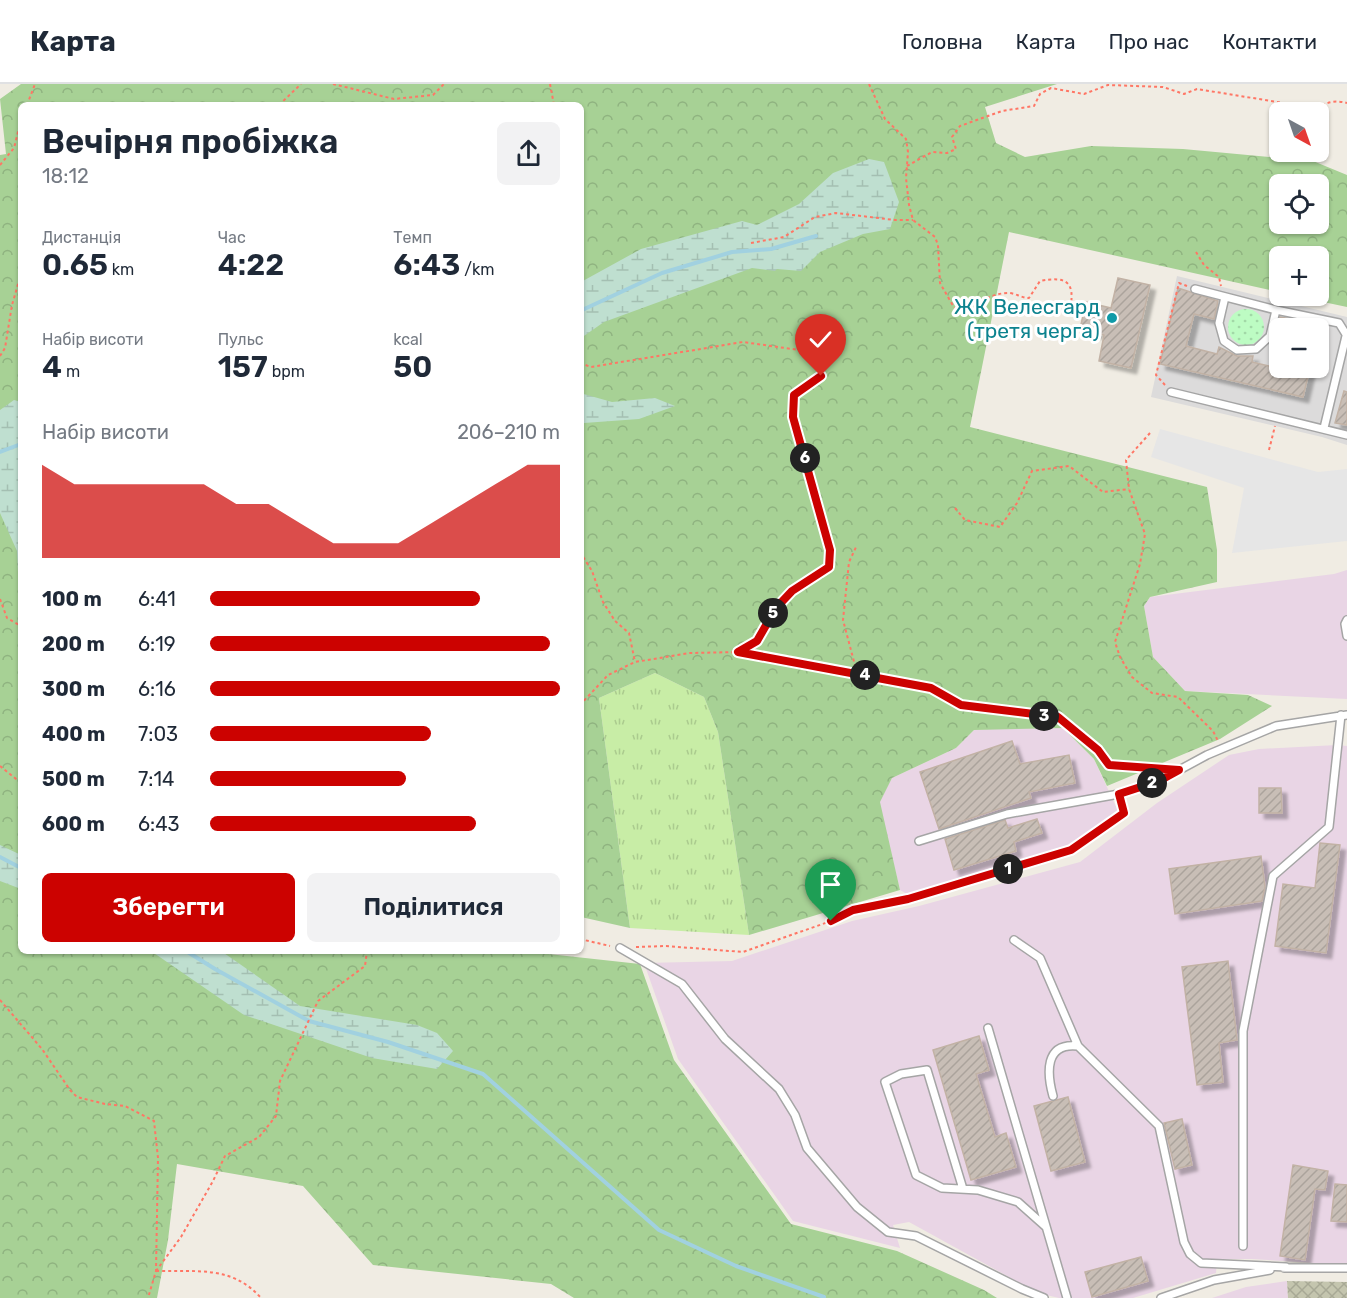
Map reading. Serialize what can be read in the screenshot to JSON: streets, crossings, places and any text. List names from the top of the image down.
{
  "places": ["ЖК Велесгард (третя черга)"],
  "north": "bottom right",
  "page": {
    "header": "Карта",
    "nav": [
      "Головна",
      "Карта",
      "Про нас",
      "Контакти"
    ],
    "map_buttons": ["+", "−"],
    "heading": ["Вечірня пробіжка", "18:12"],
    "stats": [
      ["Дистанція", "0.65 km"],
      ["Час", "4:22"],
      ["Темп", "6:43 /km"],
      ["Набір висоти", "4 m"],
      ["Пульс", "157 bpm"],
      ["kcal", "50"]
    ],
    "chart": ["Набір висоти", "206–210 m"],
    "pins": [
      "6",
      "5",
      "4",
      "3",
      "2",
      "1"
    ],
    "list": [
      {
        "name": "100 m",
        "note": "6:41"
      },
      {
        "name": "200 m",
        "note": "6:19"
      },
      {
        "name": "300 m",
        "note": "6:16"
      },
      {
        "name": "400 m",
        "note": "7:03"
      },
      {
        "name": "500 m",
        "note": "7:14"
      },
      {
        "name": "600 m",
        "note": "6:43"
      }
    ],
    "buttons": ["Зберегти", "Поділитися"]
  }
}
